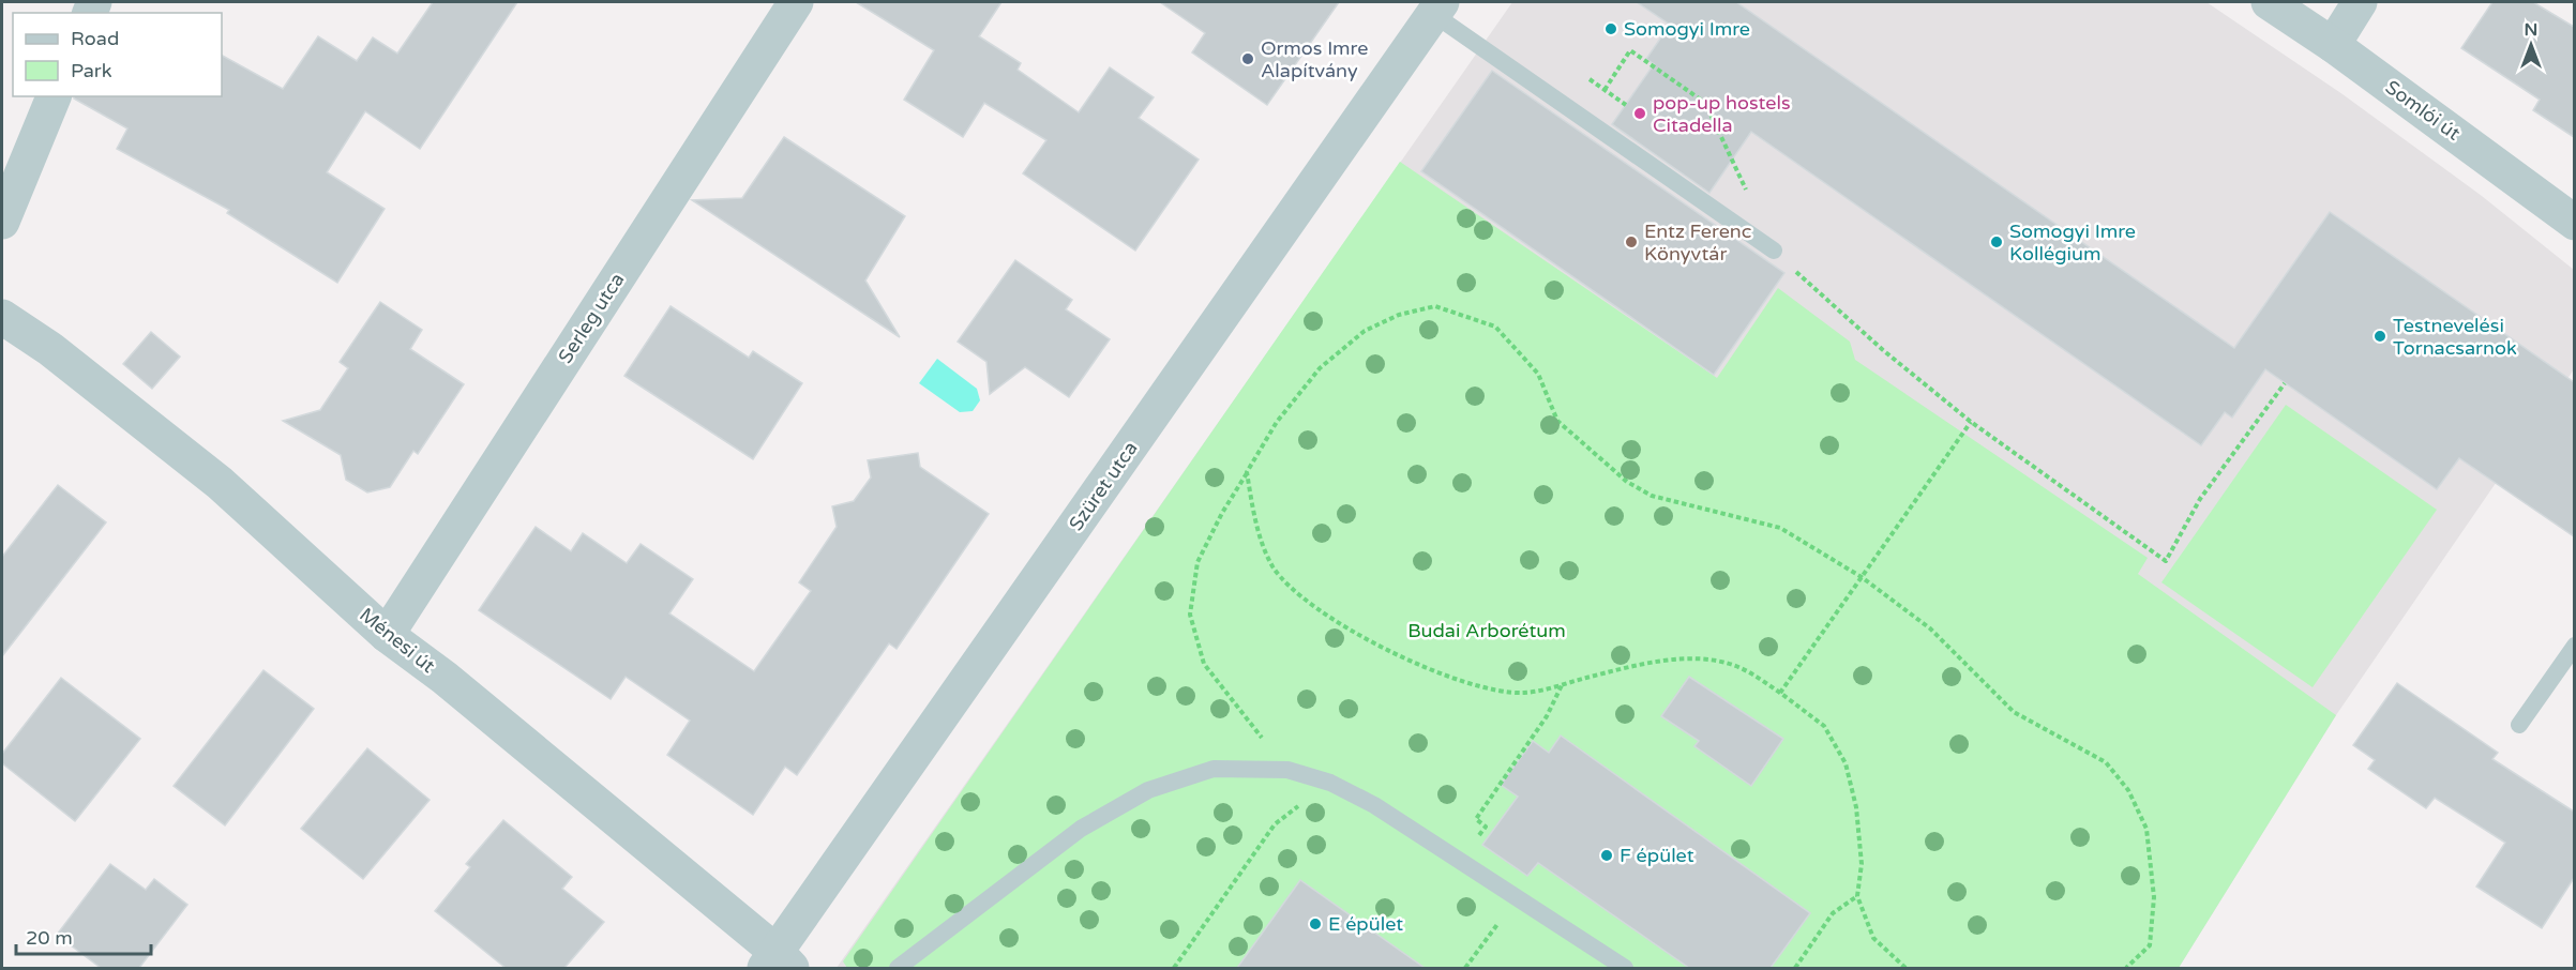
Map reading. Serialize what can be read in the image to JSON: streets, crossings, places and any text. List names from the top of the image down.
{
  "streets": {
    "street": [
      "Somlói út",
      "Serleg utca",
      "Szüret utca",
      "Ménesi út"
    ]
  },
  "crossings": [
    ["Serleg utca", "Ménesi út"],
    ["Szüret utca", "Ménesi út"]
  ],
  "parks": ["Budai Arborétum"],
  "places": [
    "Somogyi Imre",
    "Ormos Imre Alapítvány",
    "pop-up hostels Citadella",
    "Entz Ferenc Könyvtár",
    "Somogyi Imre Kollégium",
    "Testnevelési Tornacsarnok",
    "F épület",
    "E épület"
  ],
  "legend": ["Road", "Park"],
  "scale_bar": "20 m",
  "north": "top"
}
